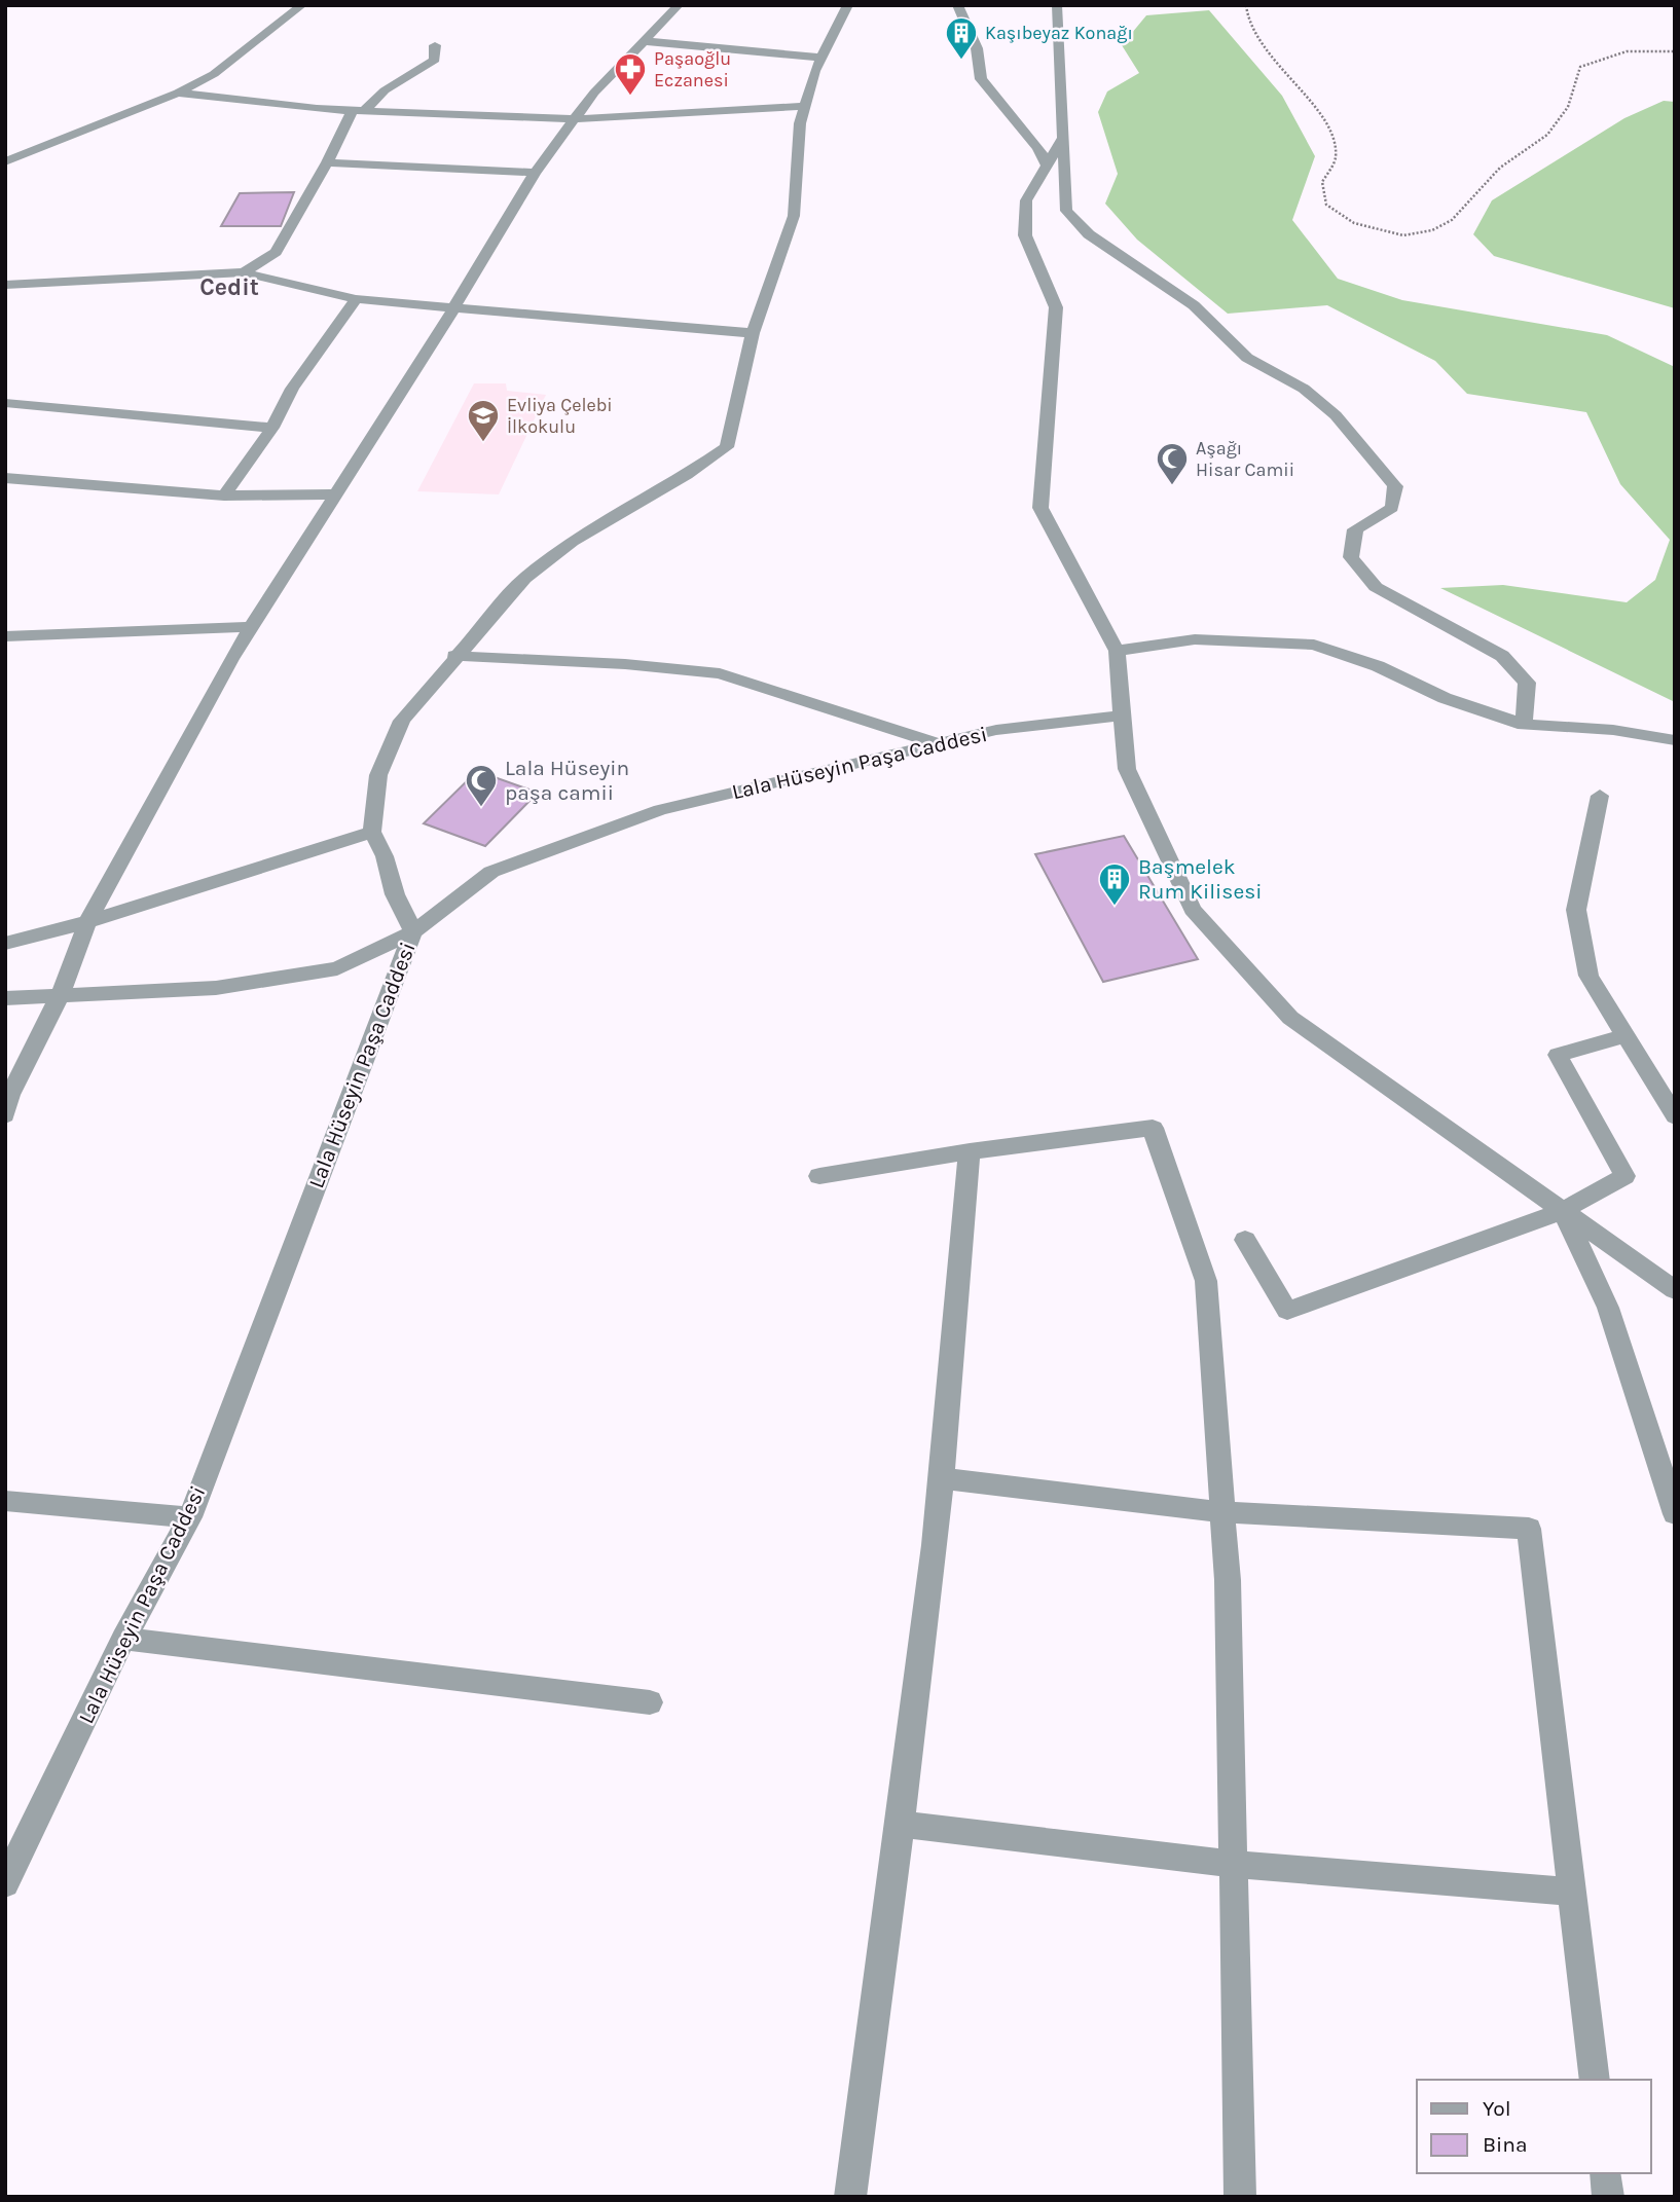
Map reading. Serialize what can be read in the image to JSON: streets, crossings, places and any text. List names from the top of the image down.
{
  "streets": {
    "street": ["Lala Hüseyin Paşa Caddesi"]
  },
  "districts": ["Cedit"],
  "places": {
    "building": ["Kaşıbeyaz Konağı", "Başmelek Rum Kilisesi"],
    "pharmacy": ["Paşaoğlu Eczanesi"],
    "school or university": ["Evliya Çelebi İlkokulu"],
    "mosque": ["Aşağı Hisar Camii", "Lala Hüseyin paşa camii"]
  },
  "legend": ["Yol", "Bina"]
}
